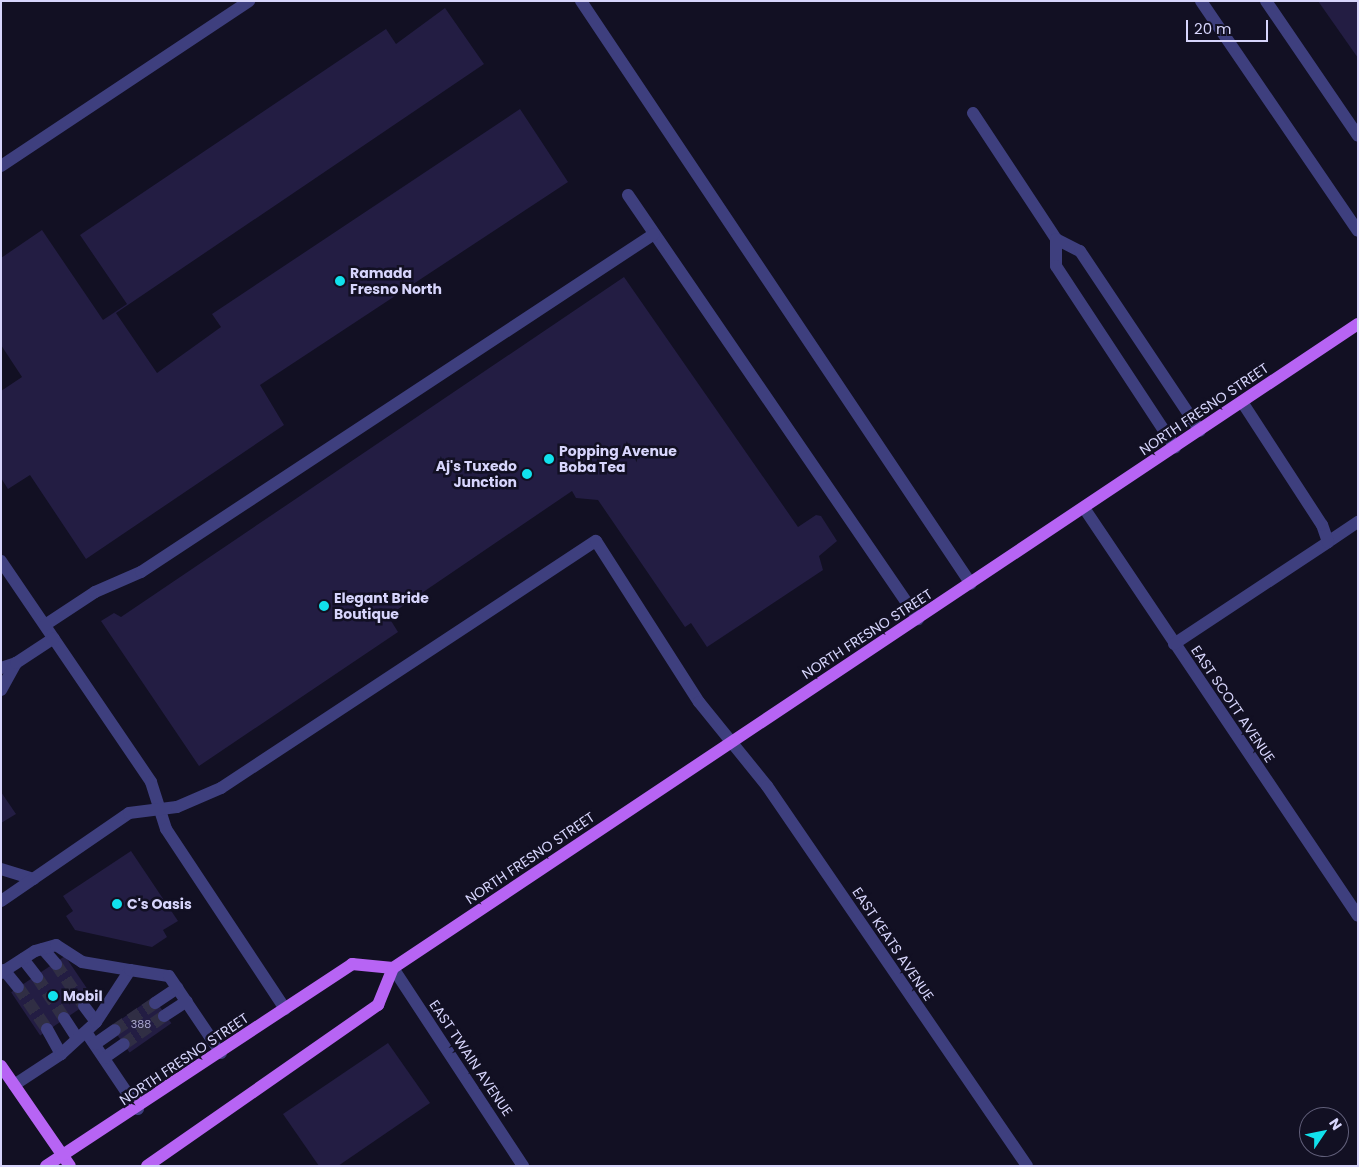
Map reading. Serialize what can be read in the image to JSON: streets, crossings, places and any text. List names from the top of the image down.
{
  "streets": {
    "main road": ["NORTH FRESNO STREET"],
    "street": ["EAST SCOTT AVENUE", "EAST KEATS AVENUE", "EAST TWAIN AVENUE"]
  },
  "crossings": [
    ["NORTH FRESNO STREET", "EAST SCOTT AVENUE"],
    ["NORTH FRESNO STREET", "EAST KEATS AVENUE"],
    ["NORTH FRESNO STREET", "EAST TWAIN AVENUE"]
  ],
  "places": [
    "Ramada Fresno North",
    "Popping Avenue Boba Tea",
    "Aj's Tuxedo Junction",
    "Elegant Bride Boutique",
    "C's Oasis",
    "Mobil"
  ],
  "house_numbers": ["388"],
  "scale_bar": "20 m",
  "north": "top right"
}
